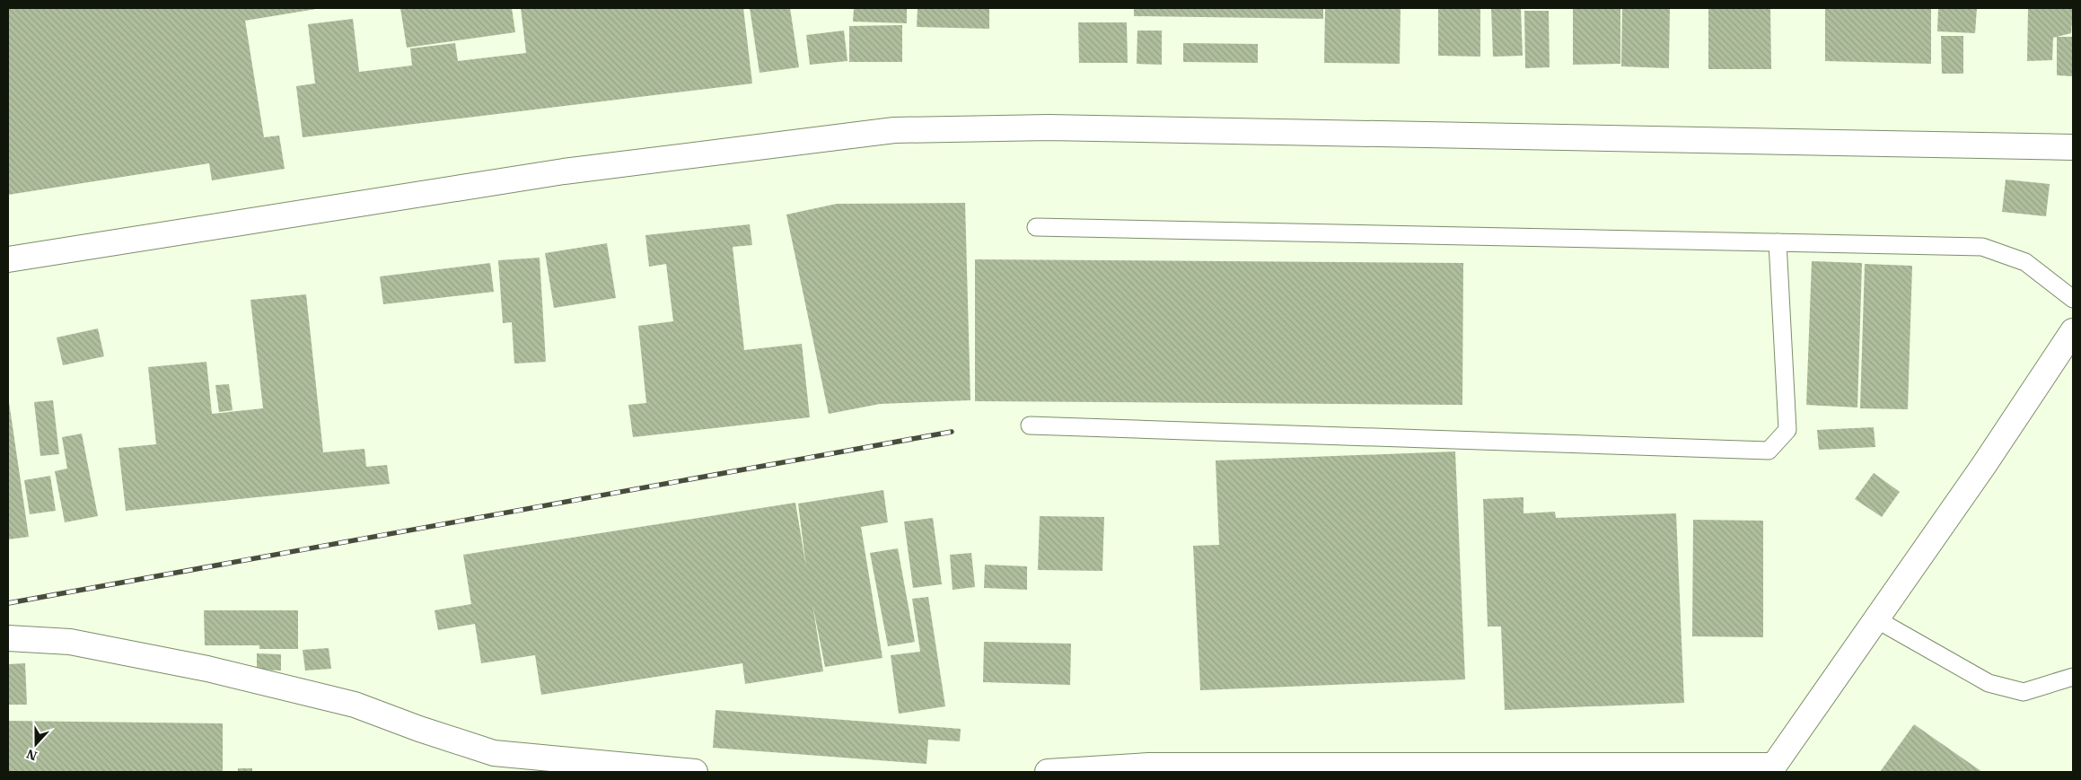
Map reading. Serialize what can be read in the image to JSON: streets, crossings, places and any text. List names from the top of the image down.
{
  "north": "bottom"
}
